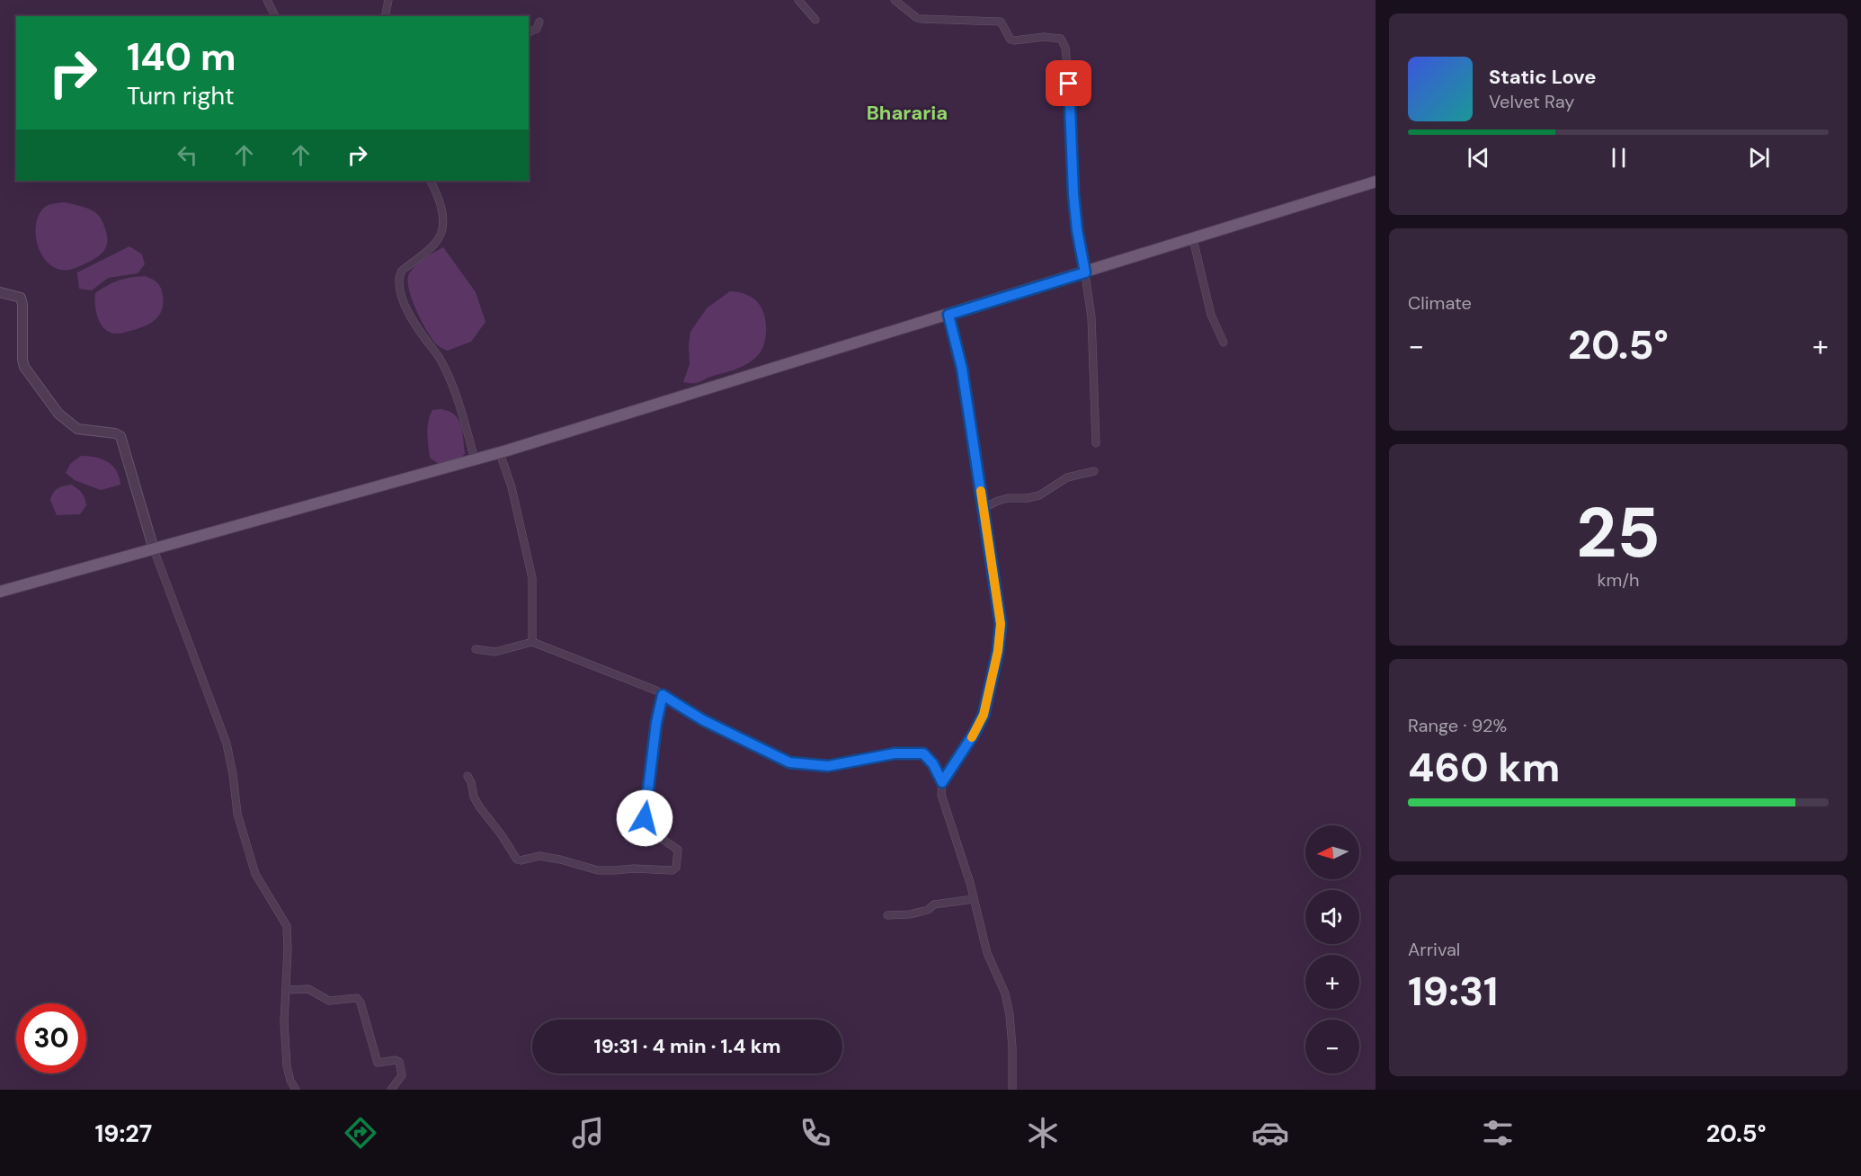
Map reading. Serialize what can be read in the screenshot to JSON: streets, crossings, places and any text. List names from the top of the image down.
{
  "districts": ["Bhararia"],
  "north": "left",
  "page": {
    "turn": ["140 m", "Turn right"],
    "song": ["Static Love", "Velvet Ray"],
    "tile": [
      "Climate",
      ["25", "km/h"],
      ["Range · 92%", "460 km"],
      ["Arrival", "19:31"]
    ],
    "heat": ["−", "20.5°", "+"],
    "map_buttons": ["+", "−"],
    "limit": "30",
    "trip": "19:31 · 4 min · 1.4 km",
    "tabs": ["19:27", "20.5°"]
  }
}
